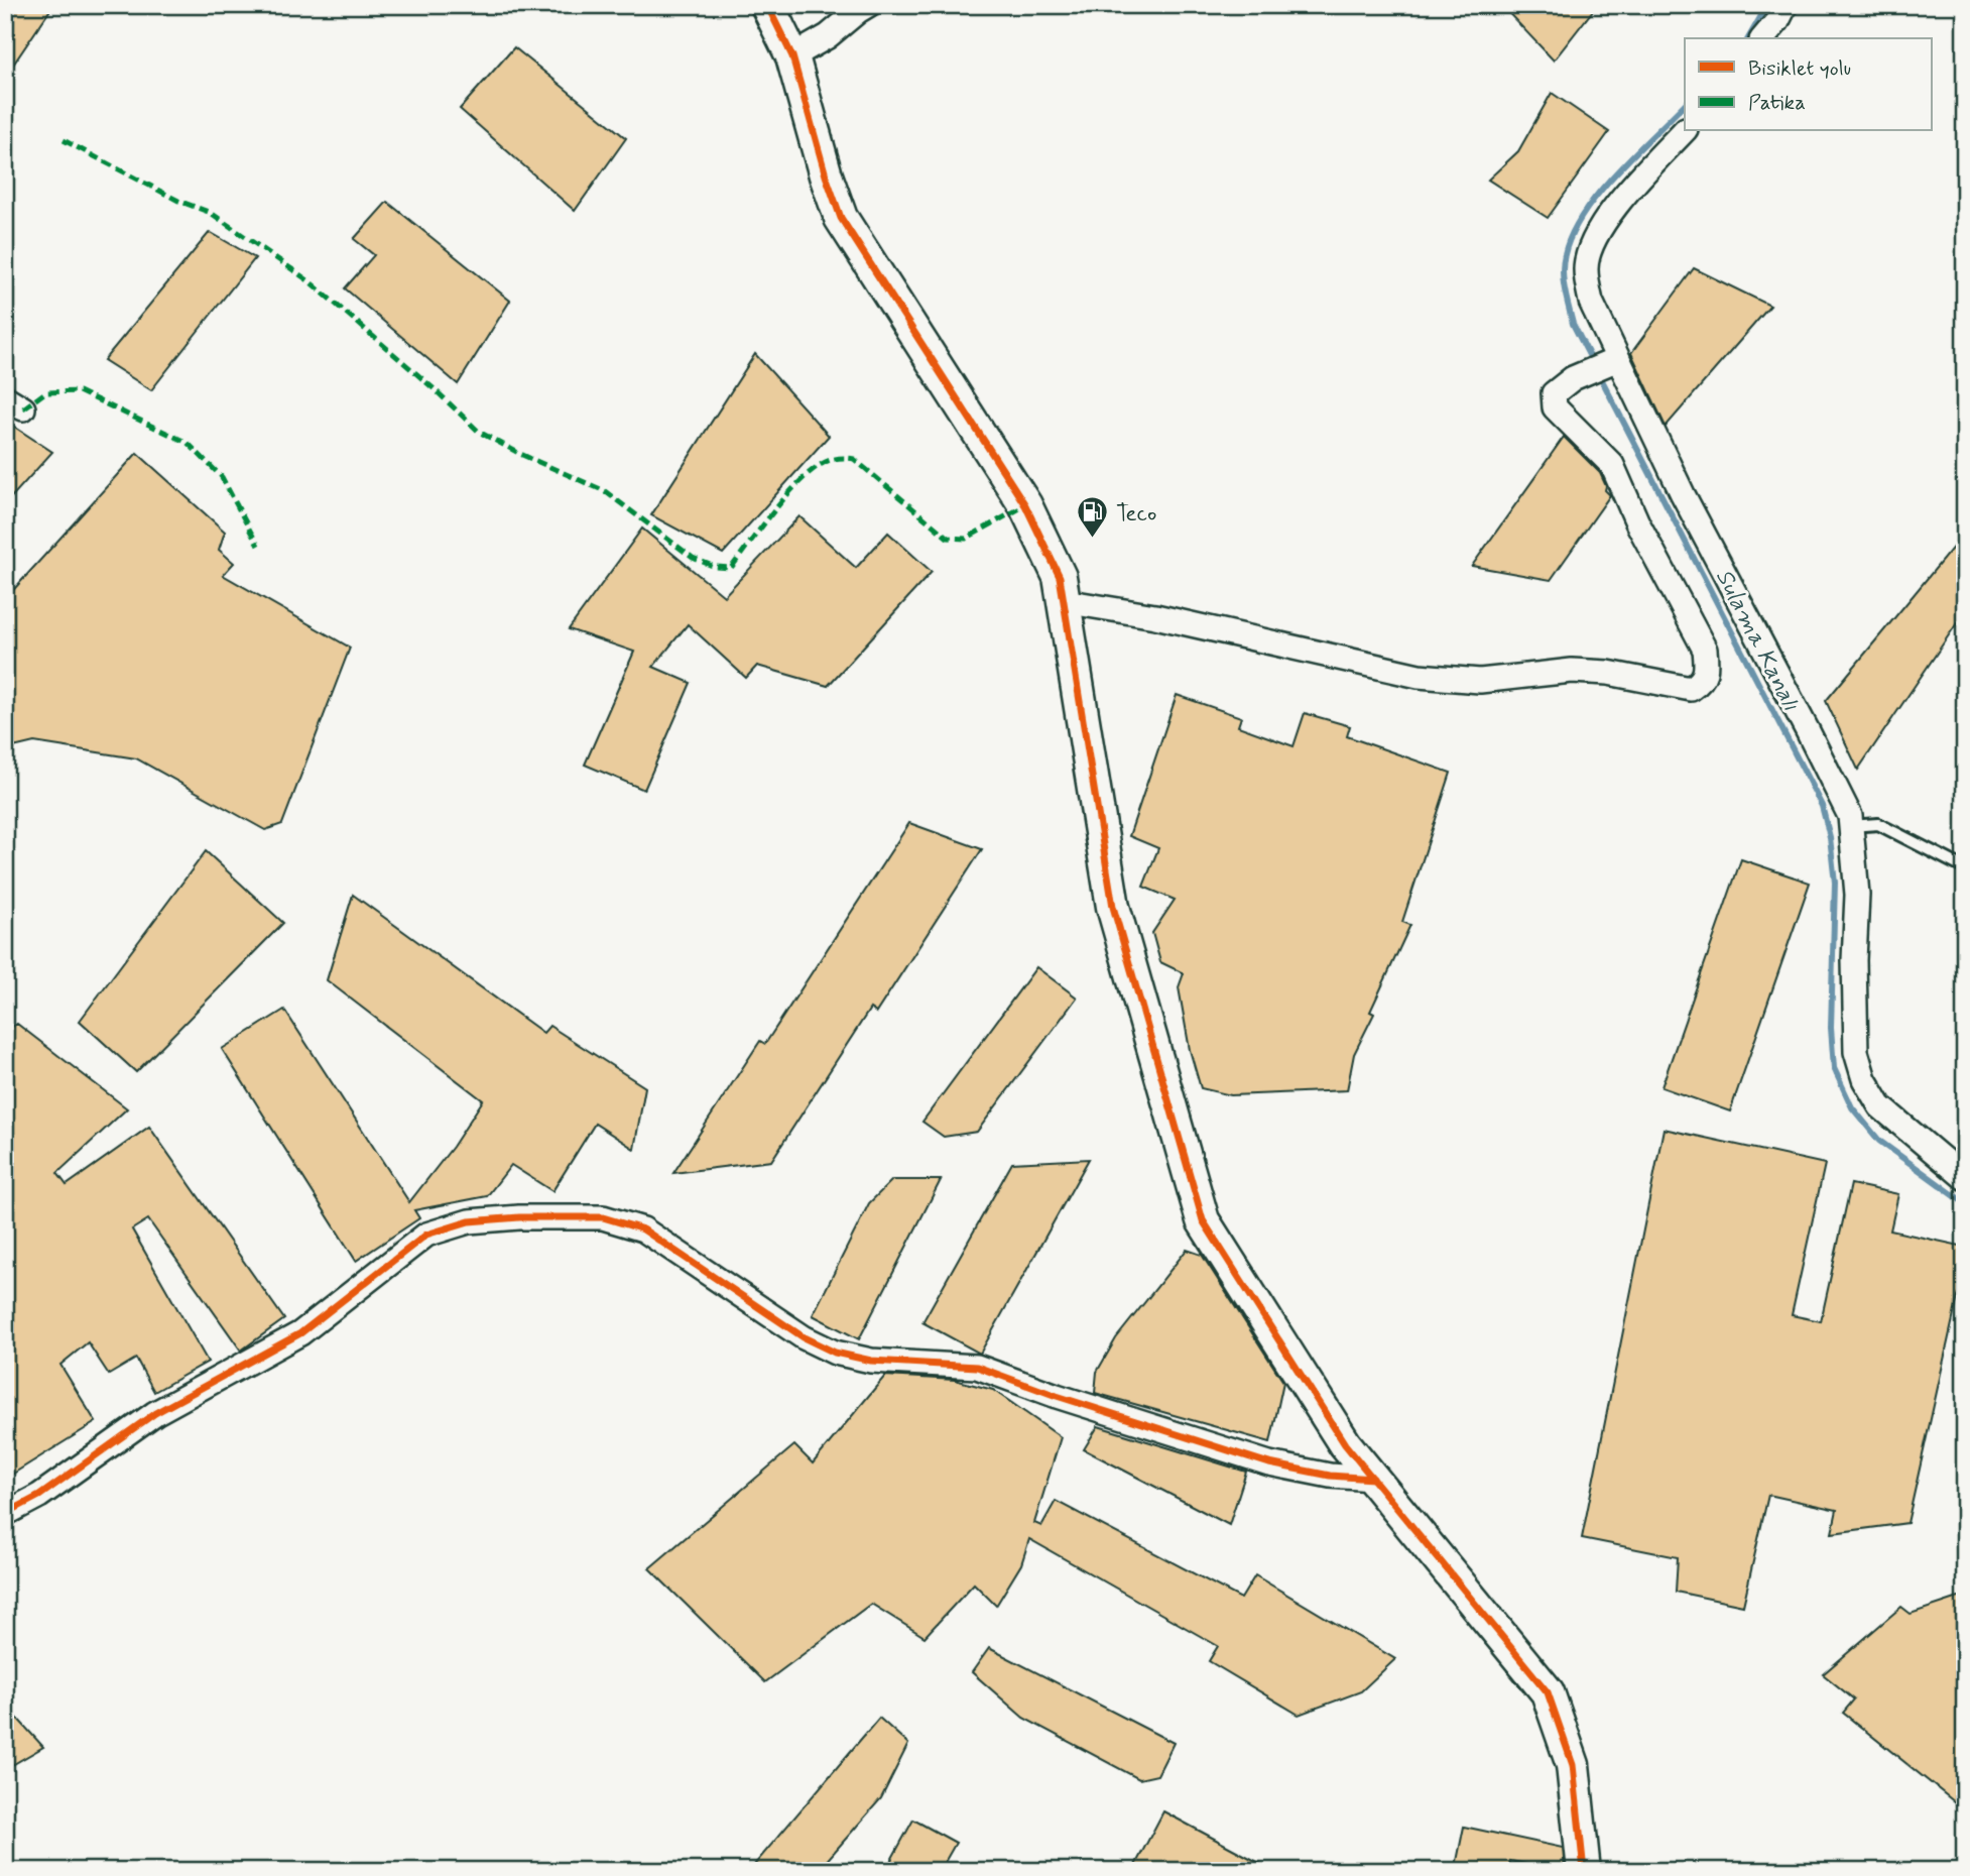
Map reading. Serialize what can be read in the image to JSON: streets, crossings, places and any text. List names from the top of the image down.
{
  "water": ["Sulama Kanalı"],
  "places": {
    "fuel station": ["Teco"]
  },
  "legend": ["Bisiklet yolu", "Patika"]
}
